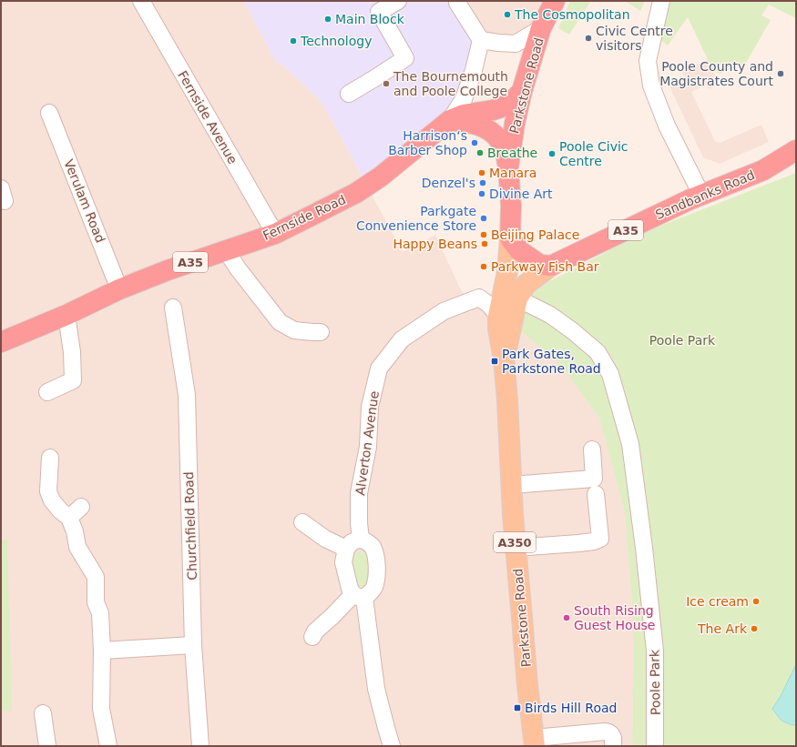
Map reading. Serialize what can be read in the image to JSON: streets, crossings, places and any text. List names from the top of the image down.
{
  "streets": {
    "highway": [
      "Parkstone Road",
      "Sandbanks Road",
      "Fernside Road",
      "A35"
    ],
    "main road": ["A350"],
    "street": [
      "Fernside Avenue",
      "Verulam Road",
      "Alverton Avenue",
      "Churchfield Road",
      "Poole Park"
    ]
  },
  "crossings": [
    ["Parkstone Road", "Sandbanks Road"],
    ["Parkstone Road", "Fernside Road"],
    ["Parkstone Road", "A35"],
    ["Parkstone Road", "Alverton Avenue"],
    ["Parkstone Road", "Poole Park"],
    ["Fernside Avenue", "Fernside Road"],
    ["Verulam Road", "Fernside Road"],
    ["Fernside Road", "A35"]
  ],
  "parks": ["Poole Park"],
  "places": {
    "other": [
      "The Cosmopolitan",
      "Main Block",
      "Civic Centre visitors",
      "Technology",
      "Poole County and Magistrates Court",
      "The Bournemouth and Poole College",
      "Harrison‘s Barber Shop",
      "Breathe",
      "Poole Civic Centre",
      "Manara",
      "Denzel's",
      "Divine Art",
      "Parkgate Convenience Store",
      "Beijing Palace",
      "Happy Beans",
      "Parkway Fish Bar",
      "Ice cream",
      "South Rising Guest House",
      "The Ark"
    ],
    "transit": ["Park Gates, Parkstone Road", "Birds Hill Road"]
  }
}
